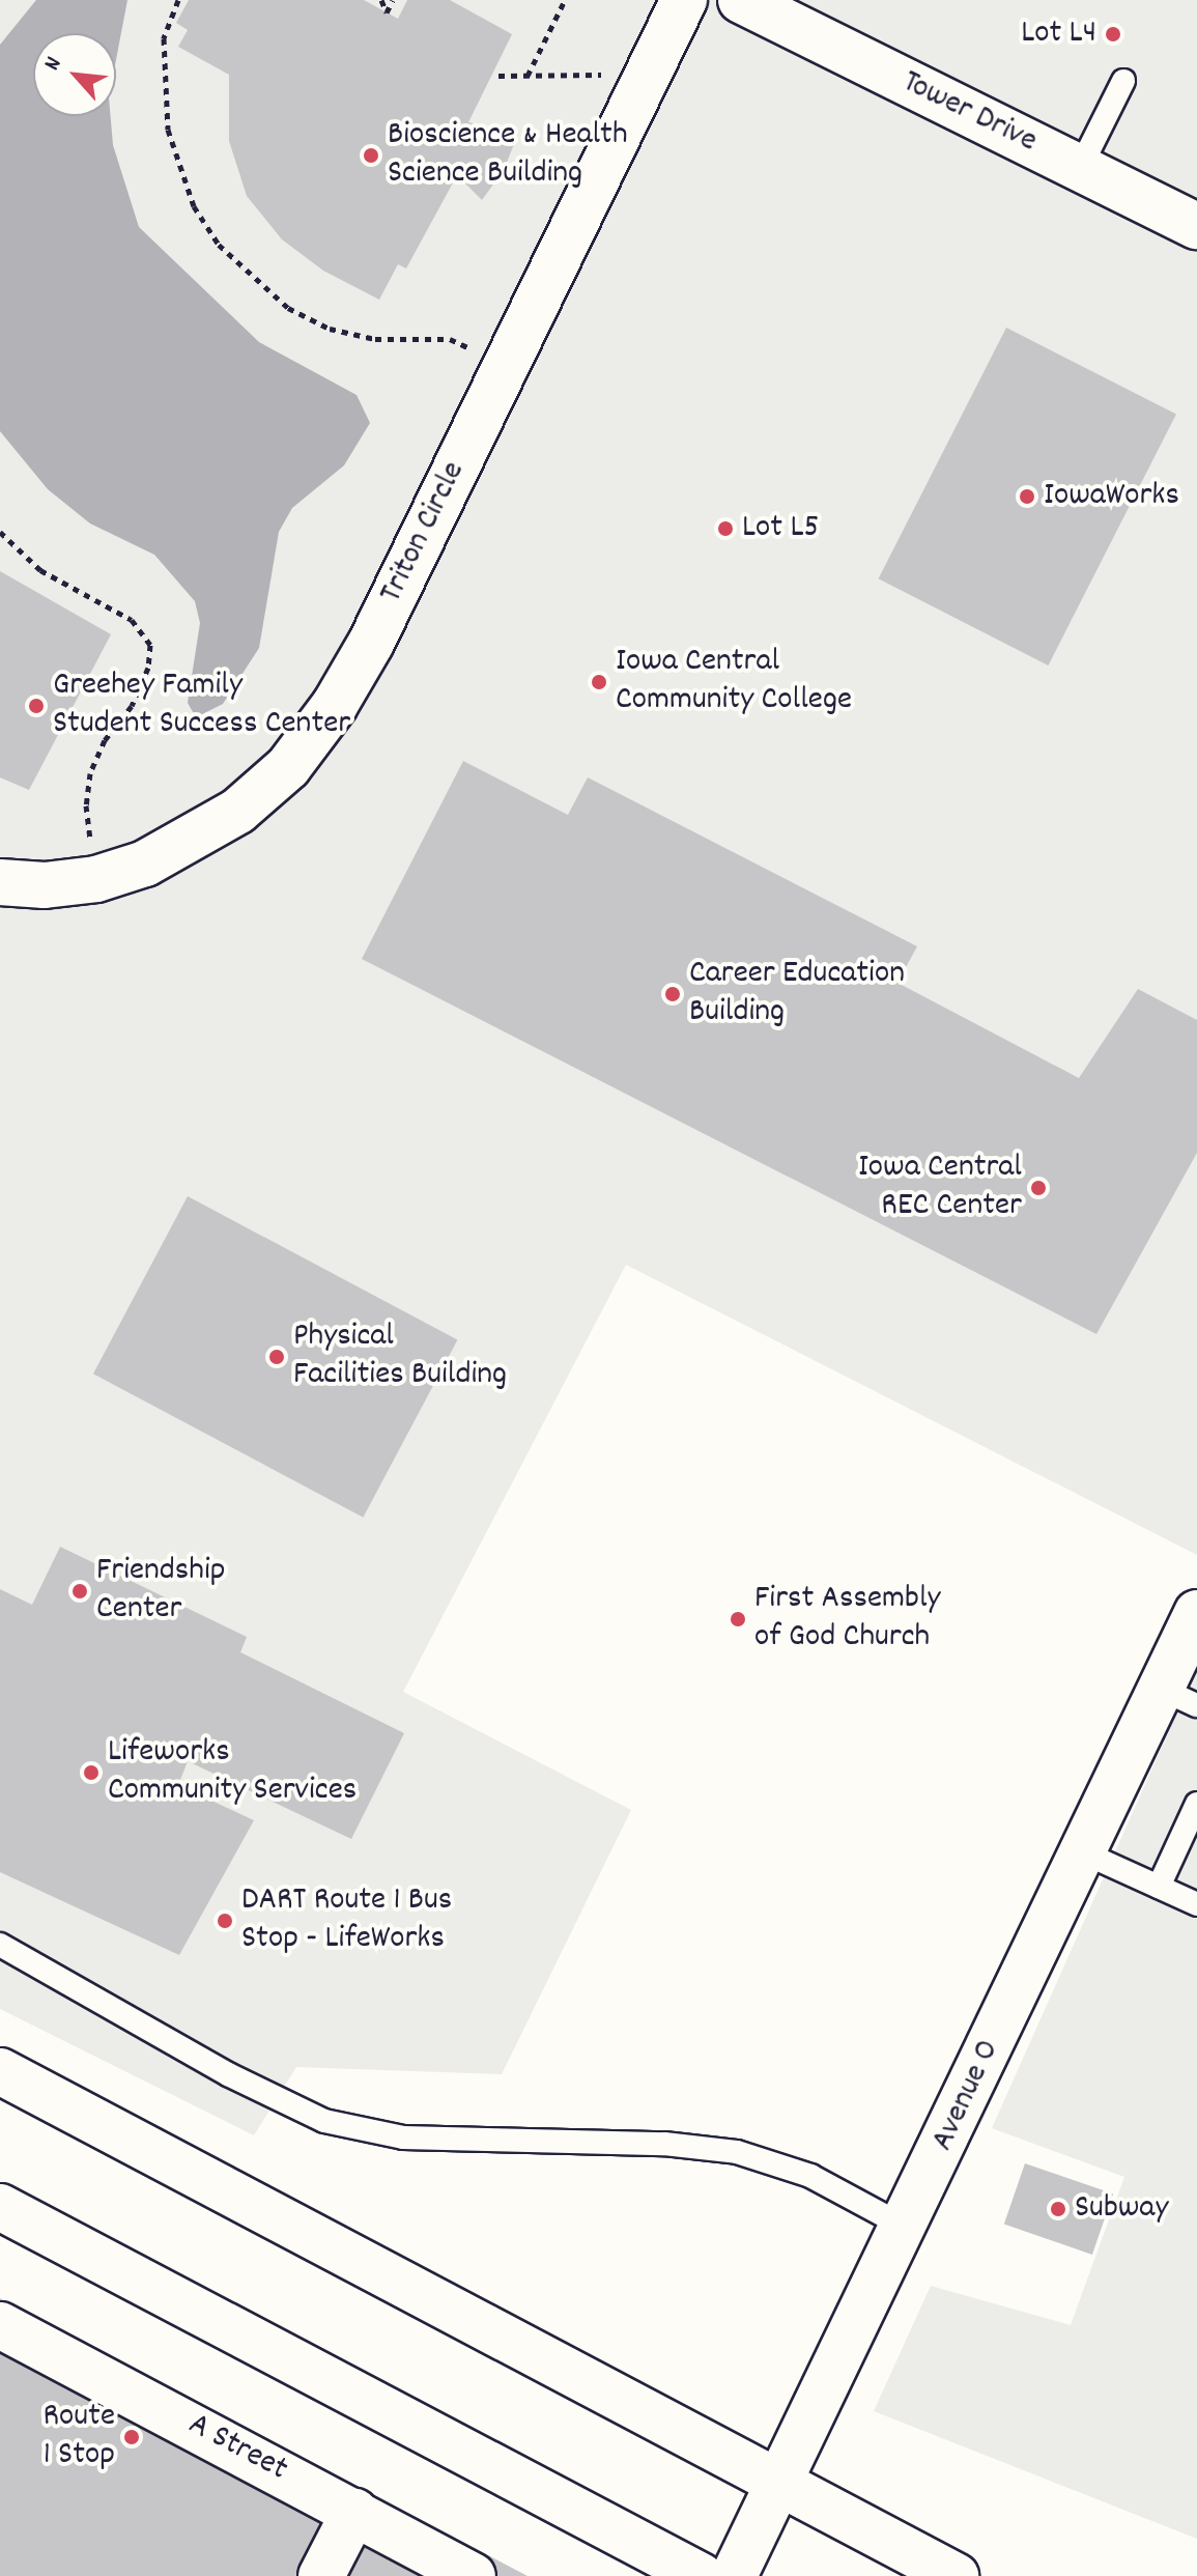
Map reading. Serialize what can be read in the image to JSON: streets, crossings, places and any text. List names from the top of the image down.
{
  "streets": {
    "street": [
      "Tower Drive",
      "Triton Circle",
      "Avenue O",
      "A Street"
    ]
  },
  "places": [
    "Lot L4",
    "Bioscience & Health Science Building",
    "IowaWorks",
    "Lot L5",
    "Iowa Central Community College",
    "Greehey Family Student Success Center",
    "Career Education Building",
    "Iowa Central REC Center",
    "Physical Facilities Building",
    "Friendship Center",
    "First Assembly of God Church",
    "Lifeworks Community Services",
    "DART Route 1 Bus Stop - LifeWorks",
    "Subway",
    "Route 1 Stop"
  ],
  "north": "top left"
}
